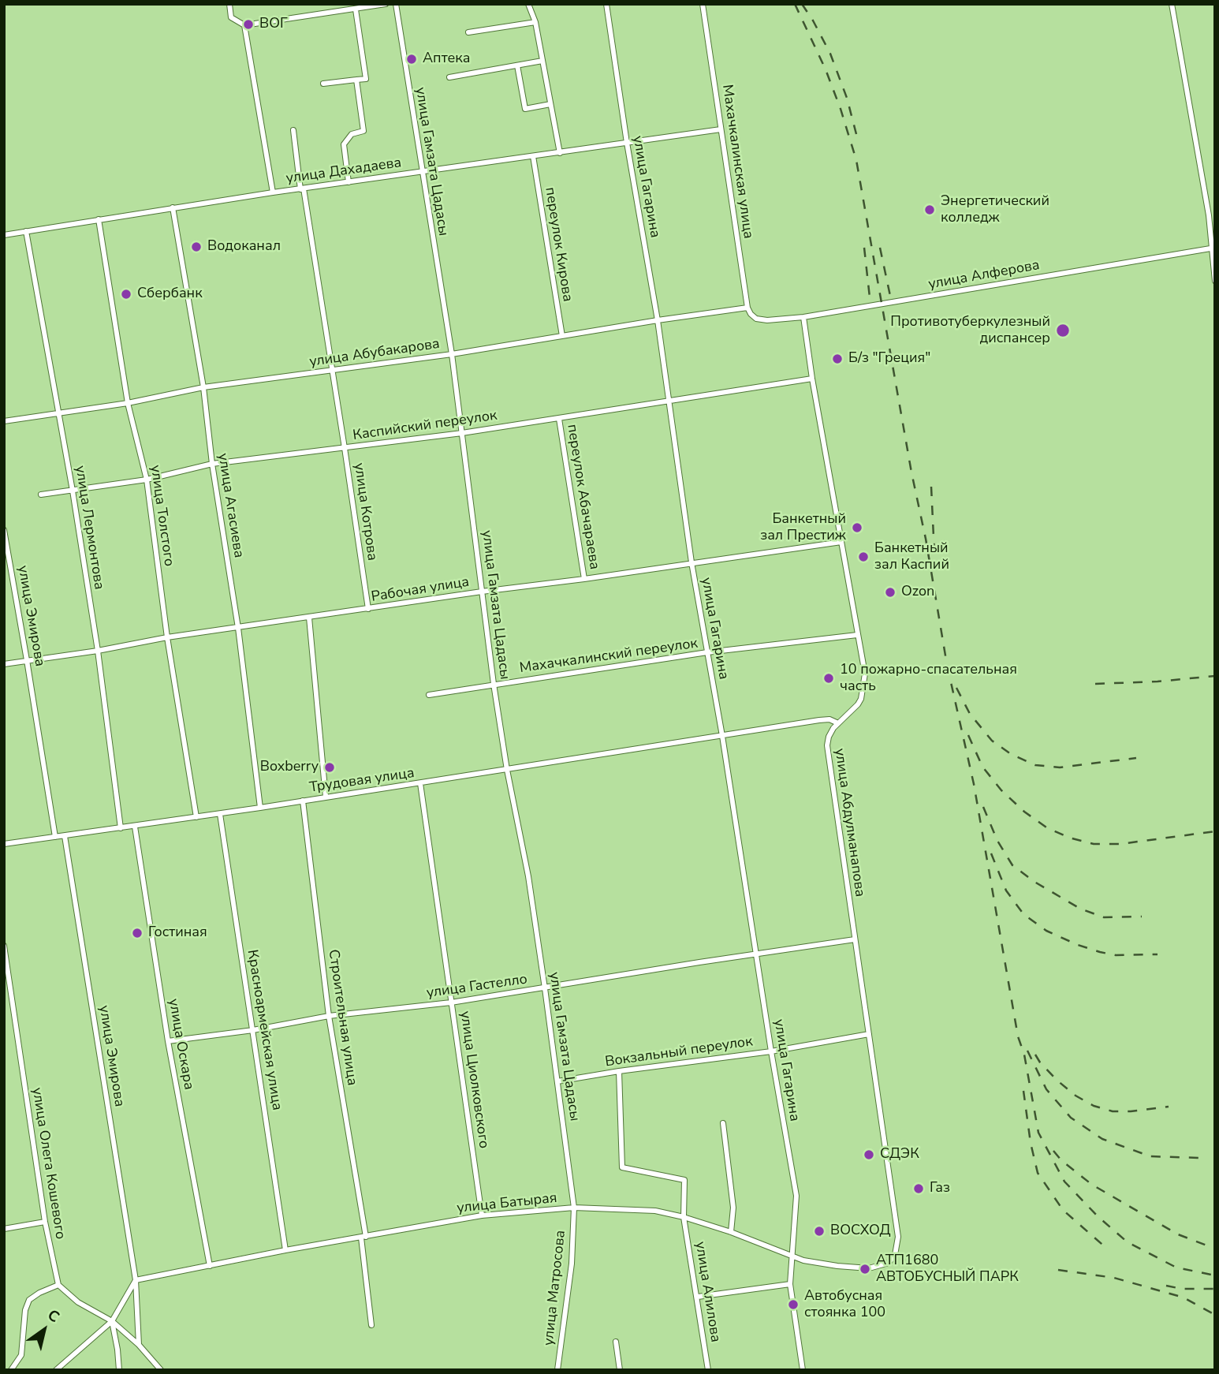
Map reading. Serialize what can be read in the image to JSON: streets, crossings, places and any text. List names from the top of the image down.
{
  "streets": {
    "street": [
      "улица Гамзата Цадасы",
      "Махачкалинская улица",
      "улица Дахадаева",
      "улица Гагарина",
      "переулок Кирова",
      "улица Алферова",
      "улица Абубакарова",
      "Каспийский переулок",
      "переулок Абачараева",
      "улица Агасиева",
      "улица Котрова",
      "улица Толстого",
      "улица Лермонтова",
      "Рабочая улица",
      "улица Эмирова",
      "Махачкалинский переулок",
      "Трудовая улица",
      "улица Абдулманапова",
      "улица Гастелло",
      "Строительная улица",
      "Красноармейская улица",
      "улица Оскара",
      "Вокзальный переулок",
      "улица Циолковского",
      "улица Олега Кошевого",
      "улица Батырая",
      "улица Матросова",
      "улица Алилова"
    ]
  },
  "crossings": [
    ["улица Гамзата Цадасы", "улица Дахадаева"],
    ["улица Гамзата Цадасы", "улица Абубакарова"],
    ["улица Гамзата Цадасы", "Каспийский переулок"],
    ["улица Гамзата Цадасы", "Рабочая улица"],
    ["улица Гамзата Цадасы", "Махачкалинский переулок"],
    ["улица Гамзата Цадасы", "Трудовая улица"],
    ["улица Гамзата Цадасы", "улица Гастелло"],
    ["улица Гамзата Цадасы", "Вокзальный переулок"],
    ["улица Гамзата Цадасы", "улица Батырая"],
    ["улица Гамзата Цадасы", "улица Матросова"],
    ["Махачкалинская улица", "улица Дахадаева"],
    ["Махачкалинская улица", "улица Алферова"],
    ["Махачкалинская улица", "улица Абубакарова"],
    ["улица Дахадаева", "улица Гагарина"],
    ["улица Дахадаева", "переулок Кирова"],
    ["улица Дахадаева", "улица Агасиева"],
    ["улица Дахадаева", "улица Котрова"],
    ["улица Дахадаева", "улица Толстого"],
    ["улица Дахадаева", "улица Лермонтова"],
    ["улица Гагарина", "улица Абубакарова"],
    ["улица Гагарина", "Каспийский переулок"],
    ["улица Гагарина", "Рабочая улица"],
    ["улица Гагарина", "Махачкалинский переулок"],
    ["улица Гагарина", "Трудовая улица"],
    ["улица Гагарина", "улица Гастелло"],
    ["улица Гагарина", "Вокзальный переулок"],
    ["улица Гагарина", "улица Батырая"],
    ["переулок Кирова", "улица Абубакарова"],
    ["улица Алферова", "улица Абдулманапова"],
    ["улица Абубакарова", "улица Агасиева"],
    ["улица Абубакарова", "улица Котрова"],
    ["улица Абубакарова", "улица Толстого"],
    ["улица Абубакарова", "улица Лермонтова"],
    ["Каспийский переулок", "переулок Абачараева"],
    ["Каспийский переулок", "улица Агасиева"],
    ["Каспийский переулок", "улица Котрова"],
    ["Каспийский переулок", "улица Толстого"],
    ["Каспийский переулок", "улица Лермонтова"],
    ["Каспийский переулок", "улица Абдулманапова"],
    ["переулок Абачараева", "Рабочая улица"],
    ["улица Агасиева", "Рабочая улица"],
    ["улица Агасиева", "Трудовая улица"],
    ["улица Котрова", "Рабочая улица"],
    ["улица Толстого", "Рабочая улица"],
    ["улица Толстого", "Трудовая улица"],
    ["улица Лермонтова", "Рабочая улица"],
    ["улица Лермонтова", "Трудовая улица"],
    ["Рабочая улица", "улица Эмирова"],
    ["Рабочая улица", "улица Абдулманапова"],
    ["улица Эмирова", "Трудовая улица"],
    ["улица Эмирова", "улица Батырая"],
    ["Махачкалинский переулок", "улица Абдулманапова"],
    ["Трудовая улица", "улица Абдулманапова"],
    ["Трудовая улица", "Строительная улица"],
    ["Трудовая улица", "Красноармейская улица"],
    ["Трудовая улица", "улица Оскара"],
    ["Трудовая улица", "улица Циолковского"],
    ["улица Абдулманапова", "улица Гастелло"],
    ["улица Абдулманапова", "Вокзальный переулок"],
    ["улица Абдулманапова", "улица Батырая"],
    ["улица Гастелло", "Строительная улица"],
    ["улица Гастелло", "Красноармейская улица"],
    ["улица Гастелло", "улица Оскара"],
    ["улица Гастелло", "улица Циолковского"],
    ["Строительная улица", "улица Батырая"],
    ["Красноармейская улица", "улица Батырая"],
    ["улица Оскара", "улица Батырая"],
    ["Вокзальный переулок", "улица Алилова"],
    ["улица Циолковского", "улица Батырая"],
    ["улица Батырая", "улица Матросова"],
    ["улица Батырая", "улица Алилова"]
  ],
  "places": [
    "ВОГ",
    "Аптека",
    "Энергетический колледж",
    "Водоканал",
    "Сбербанк",
    "Противотуберкулезный диспансер",
    "Б/з \"Греция\"",
    "Банкетный зал Престиж",
    "Банкетный зал Каспий",
    "Ozon",
    "10 пожарно-спасательная часть",
    "Boxberry",
    "Гостиная",
    "СДЭК",
    "Газ",
    "ВОСХОД",
    "АТП1680 АВТОБУСНЫЙ ПАРК",
    "Автобусная стоянка 100"
  ],
  "north": "top right"
}
